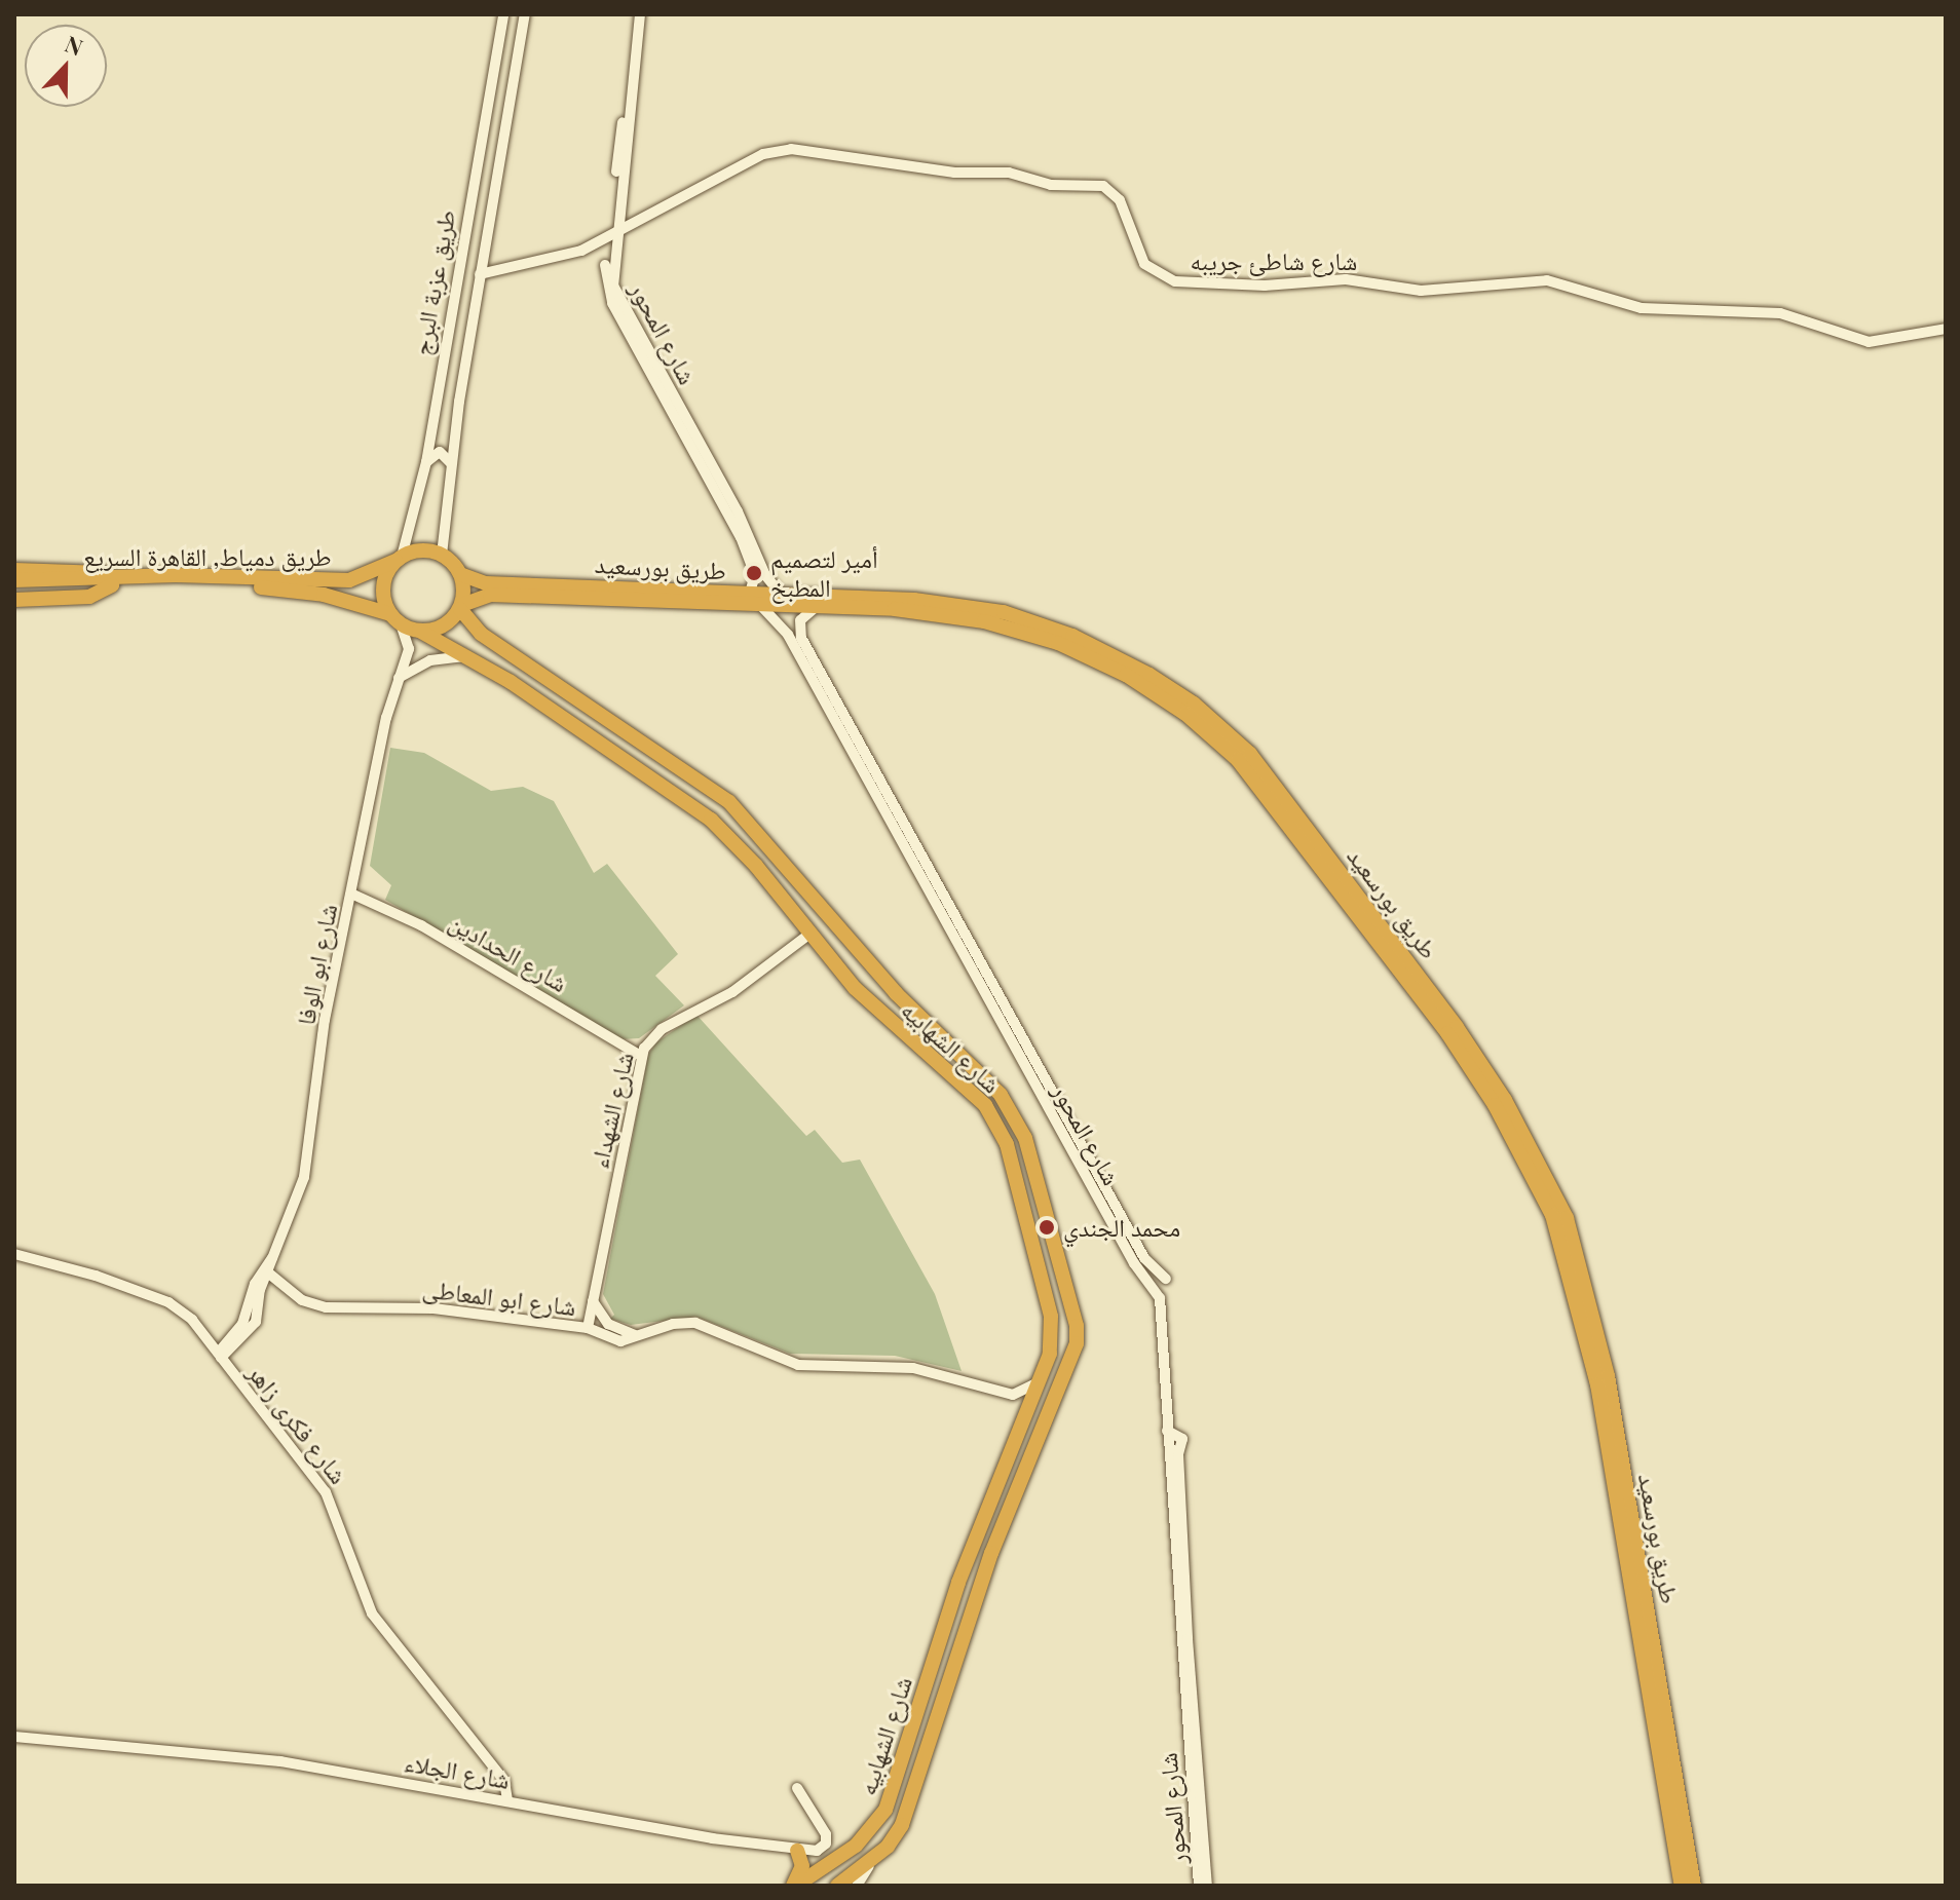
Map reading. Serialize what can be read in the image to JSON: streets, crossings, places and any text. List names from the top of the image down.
{
  "streets": {
    "highway": ["طريق دمياط, القاهرة السريع", "طريق بورسعيد", "شارع الشهابيه"],
    "street": [
      "شارع شاطئ جريبه",
      "طريق عزبة البرج",
      "شارع المحور",
      "شارع الحدادين",
      "شارع ابو الوفا",
      "شارع الشهداء",
      "شارع ابو المعاطى",
      "شارع فكرى زاهر",
      "شارع الجلاء"
    ]
  },
  "crossings": [
    ["شارع شاطئ جريبه", "طريق عزبة البرج"],
    ["شارع شاطئ جريبه", "شارع المحور"],
    ["طريق عزبة البرج", "طريق دمياط, القاهرة السريع"],
    ["طريق عزبة البرج", "طريق بورسعيد"],
    ["طريق عزبة البرج", "شارع ابو الوفا"],
    ["طريق عزبة البرج", "شارع الشهابيه"],
    ["شارع المحور", "طريق بورسعيد"],
    ["طريق دمياط, القاهرة السريع", "طريق بورسعيد"],
    ["طريق دمياط, القاهرة السريع", "شارع ابو الوفا"],
    ["طريق دمياط, القاهرة السريع", "شارع الشهابيه"],
    ["طريق بورسعيد", "شارع ابو الوفا"],
    ["طريق بورسعيد", "شارع الشهابيه"],
    ["شارع الحدادين", "شارع ابو الوفا"],
    ["شارع الحدادين", "شارع الشهداء"],
    ["شارع ابو الوفا", "شارع الشهابيه"],
    ["شارع ابو الوفا", "شارع ابو المعاطى"],
    ["شارع ابو الوفا", "شارع فكرى زاهر"],
    ["شارع الشهابيه", "شارع الشهداء"],
    ["شارع الشهداء", "شارع ابو المعاطى"],
    ["شارع فكرى زاهر", "شارع الجلاء"]
  ],
  "places": ["أمير لتصميم المطبخ", "محمد الجندي"],
  "north": "top"
}
